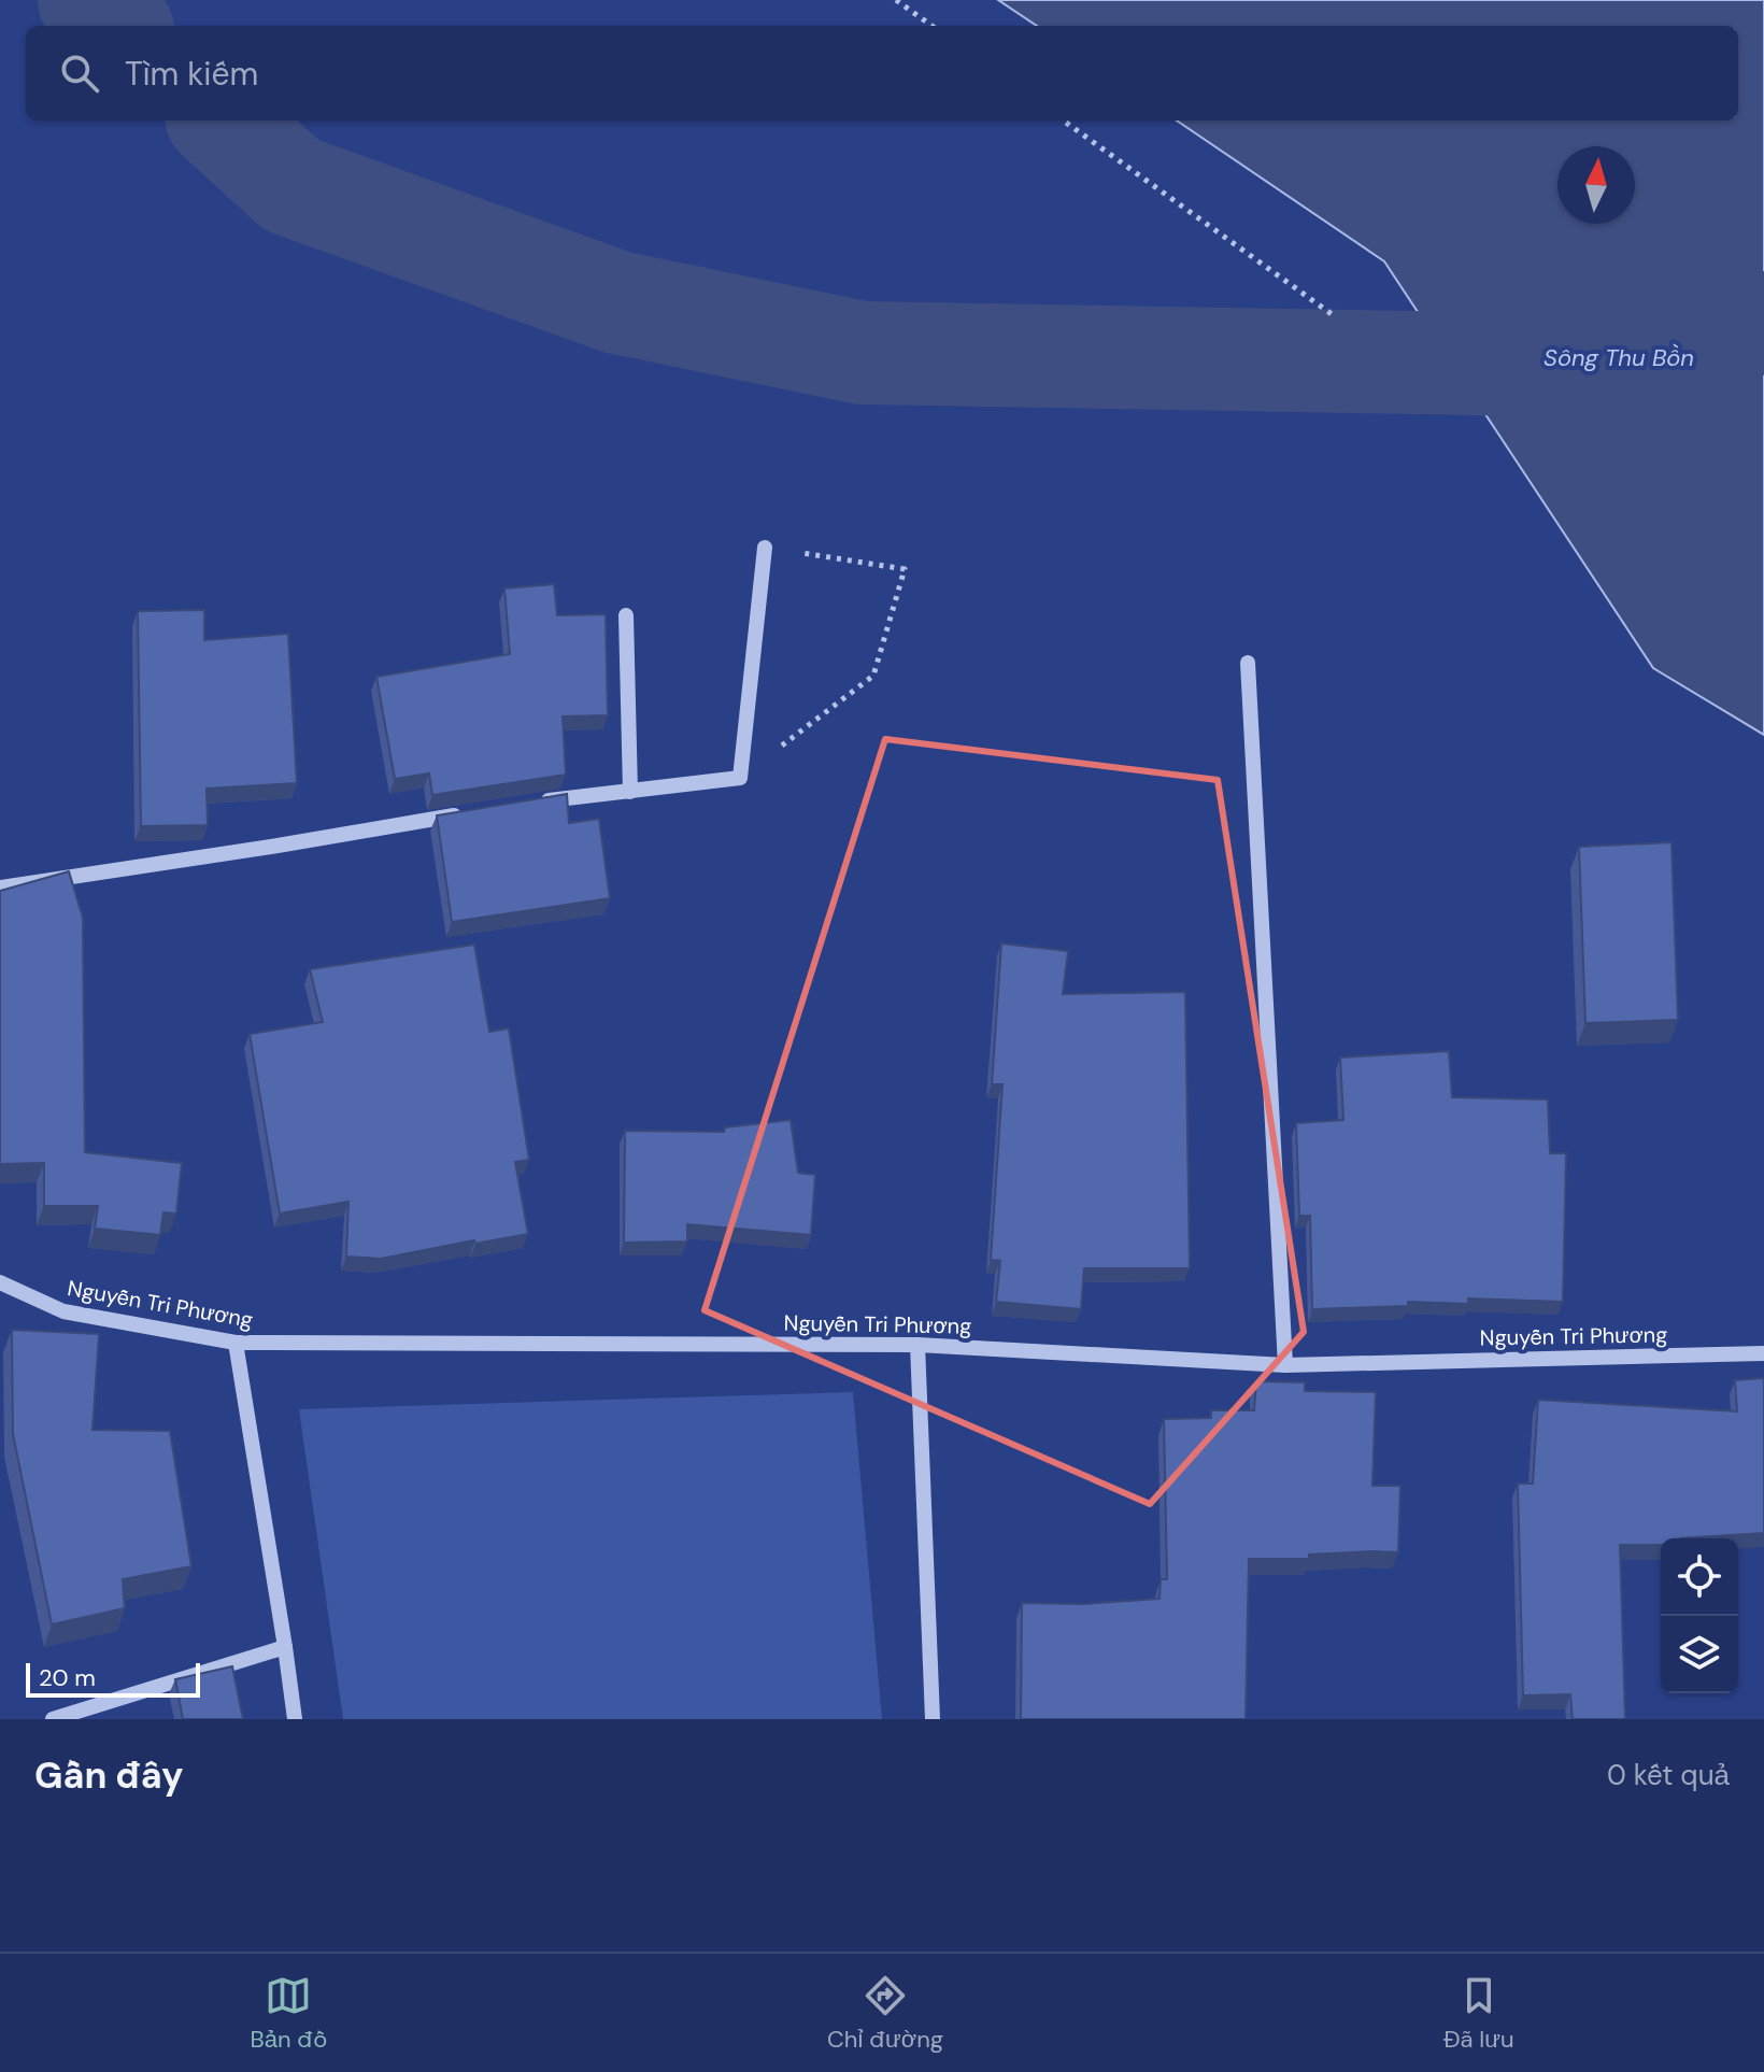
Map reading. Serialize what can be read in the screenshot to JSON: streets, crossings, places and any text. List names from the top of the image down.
{
  "streets": {
    "street": ["Nguyễn Tri Phương"]
  },
  "water": ["Sông Thu Bồn"],
  "scale_bar": "20 m",
  "north": "top",
  "page": {
    "search": "Tìm kiếm",
    "scale": "20 m",
    "heading": ["Gần đây", "0 kết quả"],
    "nav": ["Bản đồ", "Chỉ đường", "Đã lưu"]
  }
}
